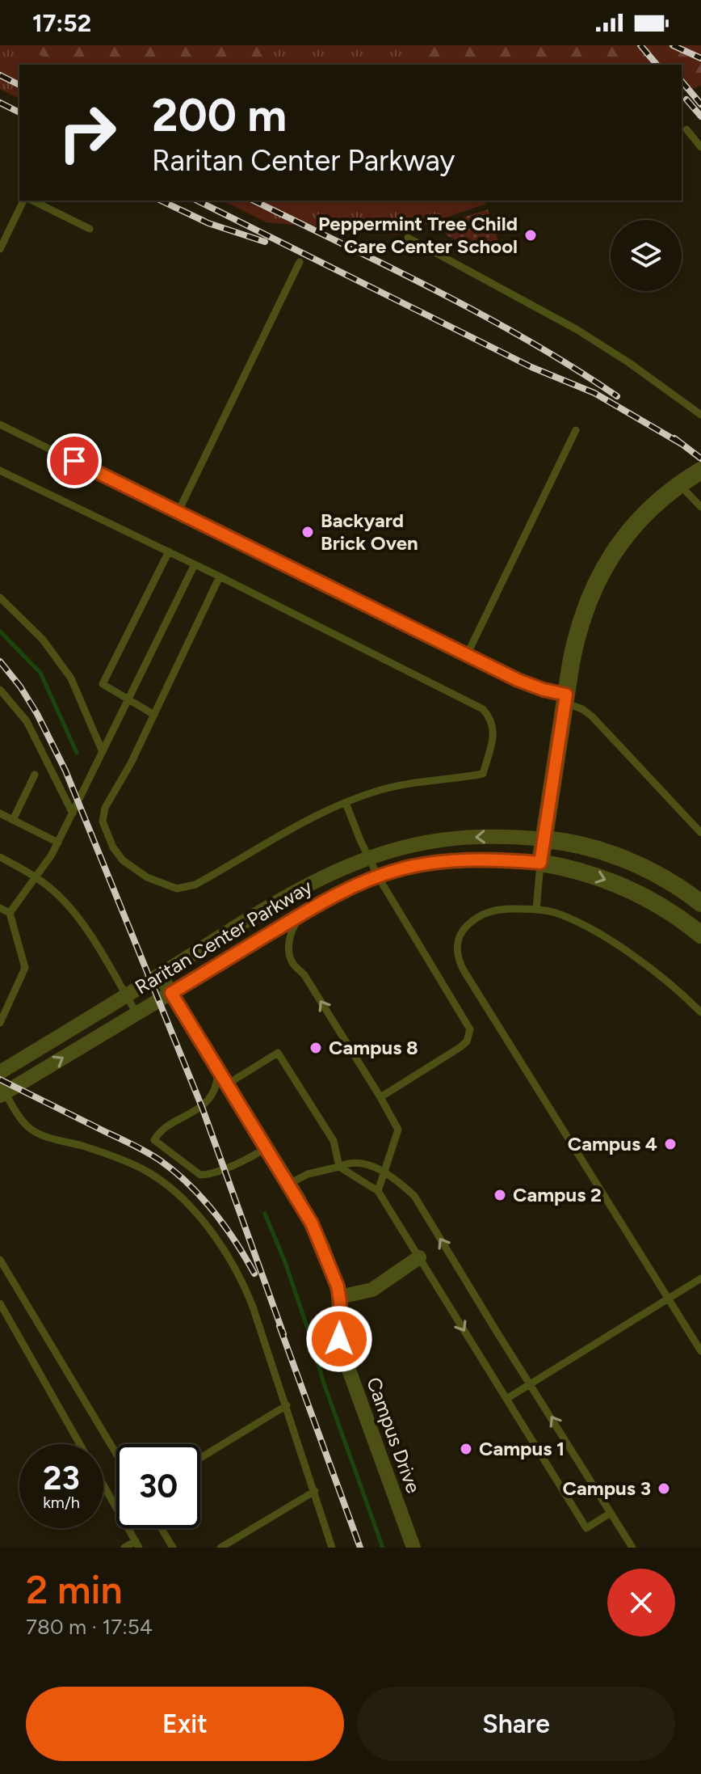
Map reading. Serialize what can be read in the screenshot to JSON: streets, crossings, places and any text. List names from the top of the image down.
{
  "streets": {
    "street": ["Raritan Center Parkway", "Campus Drive"]
  },
  "crossings": [
    ["Raritan Center Parkway", "Campus Drive"]
  ],
  "places": [
    "Peppermint Tree Child Care Center School",
    "Backyard Brick Oven",
    "Campus 8",
    "Campus 4",
    "Campus 2",
    "Campus 1",
    "Campus 3"
  ],
  "page": {
    "status": "17:52",
    "turn": ["200 m", "Raritan Center Parkway"],
    "speed": "23 km/h",
    "limit": "30",
    "heading": ["2 min", "780 m · 17:54"],
    "buttons": ["Exit", "Share"]
  }
}
